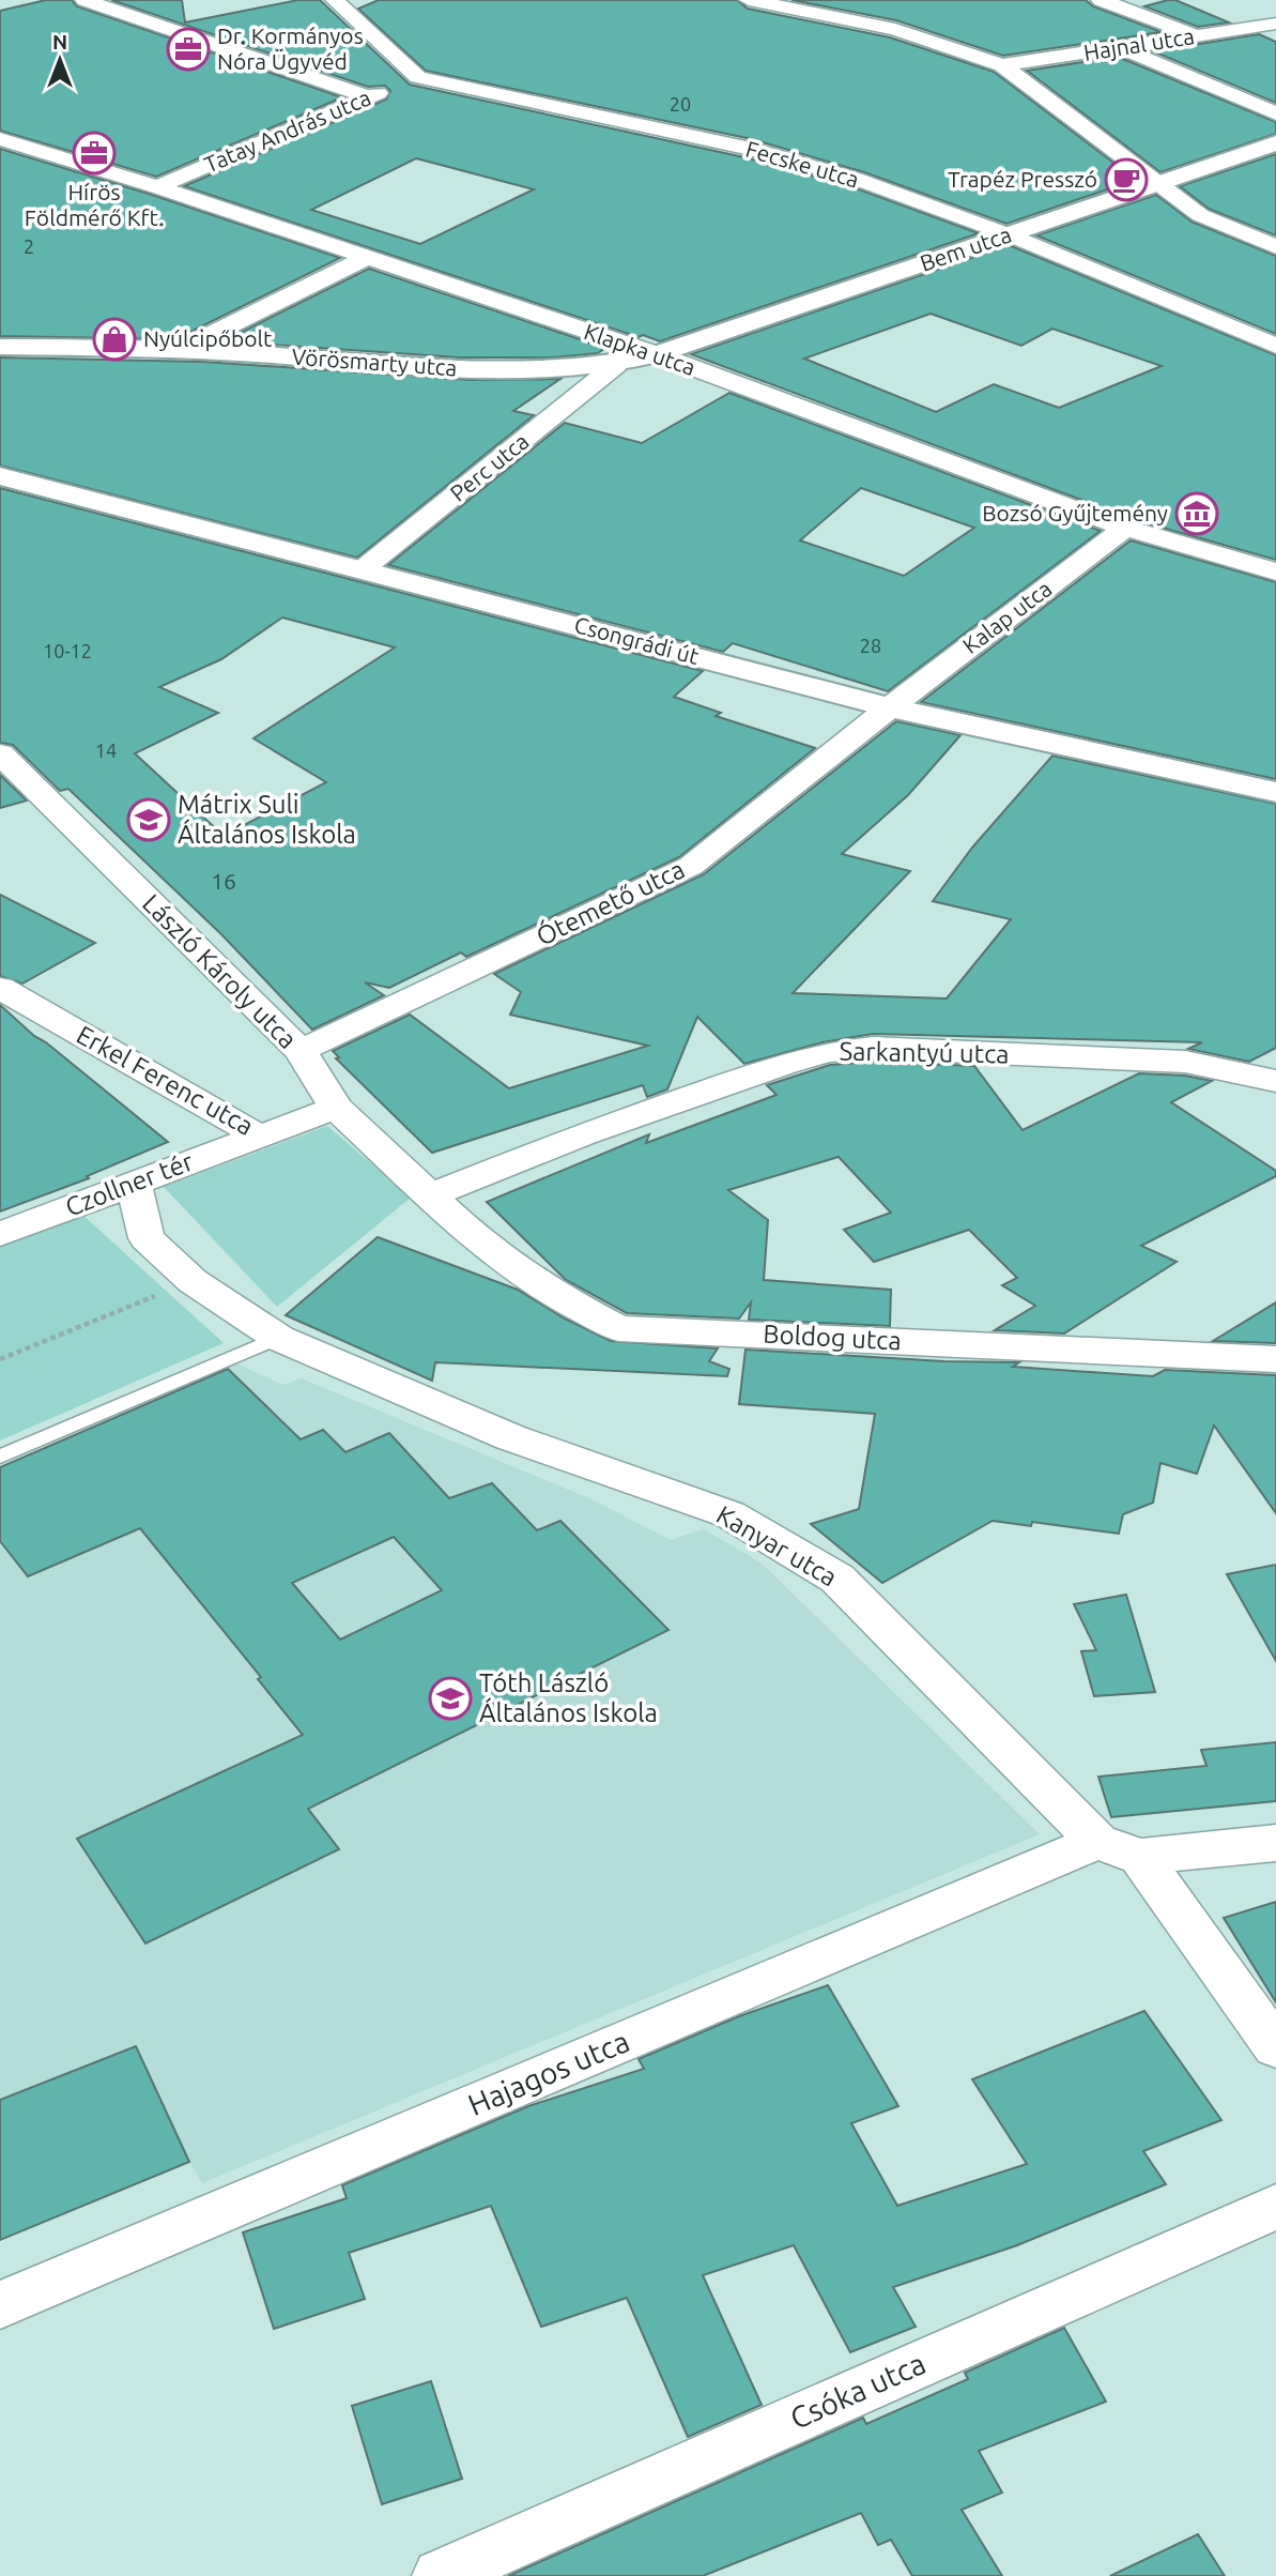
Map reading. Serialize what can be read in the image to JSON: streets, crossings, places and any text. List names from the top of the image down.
{
  "streets": {
    "street": [
      "Hajnal utca",
      "Tatay András utca",
      "Fecske utca",
      "Bem utca",
      "Klapka utca",
      "Vörösmarty utca",
      "Perc utca",
      "Kalap utca",
      "Csongrádi út",
      "Ótemető utca",
      "László Károly utca",
      "Sarkantyú utca",
      "Erkel Ferenc utca",
      "Czollner tér",
      "Boldog utca",
      "Kanyar utca",
      "Hajagos utca",
      "Csóka utca"
    ]
  },
  "crossings": [
    ["Tatay András utca", "Fecske utca"],
    ["Tatay András utca", "Klapka utca"],
    ["Fecske utca", "Bem utca"],
    ["Bem utca", "Klapka utca"],
    ["Bem utca", "Vörösmarty utca"],
    ["Klapka utca", "Vörösmarty utca"],
    ["Klapka utca", "Kalap utca"],
    ["Vörösmarty utca", "Perc utca"],
    ["Perc utca", "Csongrádi út"],
    ["Kalap utca", "Csongrádi út"],
    ["Kalap utca", "Ótemető utca"],
    ["Csongrádi út", "Ótemető utca"],
    ["Ótemető utca", "László Károly utca"],
    ["László Károly utca", "Sarkantyú utca"],
    ["László Károly utca", "Erkel Ferenc utca"],
    ["László Károly utca", "Boldog utca"],
    ["Sarkantyú utca", "Boldog utca"],
    ["Erkel Ferenc utca", "Czollner tér"],
    ["Czollner tér", "Kanyar utca"],
    ["Kanyar utca", "Hajagos utca"]
  ],
  "places": {
    "office": ["Dr. Kormányos Nóra Ügyvéd", "Hírös Földmérő Kft."],
    "cafe": ["Trapéz Presszó"],
    "shop": ["Nyúlcipőbolt"],
    "museum": ["Bozsó Gyűjtemény"],
    "school or university": ["Mátrix Suli Általános Iskola", "Tóth László Általános Iskola"]
  },
  "house_numbers": [
    "20",
    "2",
    "28",
    "10-12",
    "14",
    "16"
  ],
  "north": "top"
}
